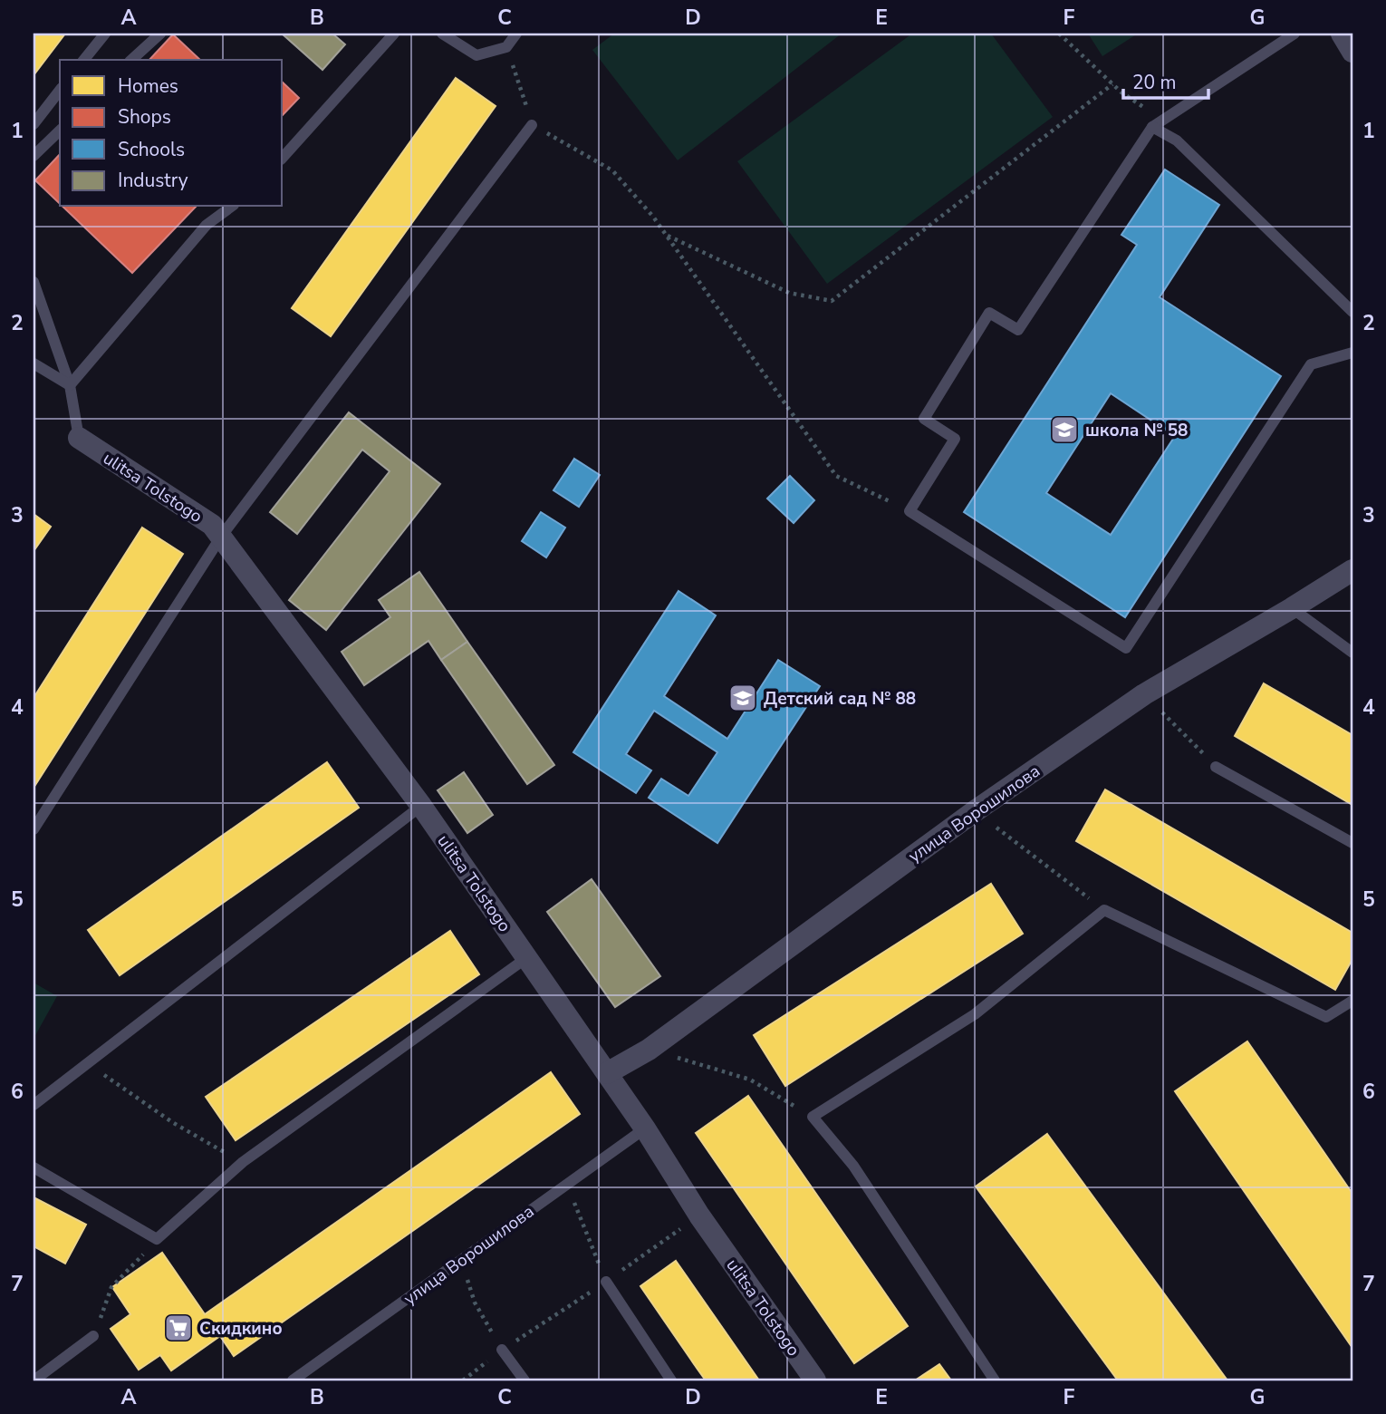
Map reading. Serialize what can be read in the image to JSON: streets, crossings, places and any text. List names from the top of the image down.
{
  "streets": {
    "street": ["ulitsa Tolstogo", "улица Ворошилова"]
  },
  "crossings": [
    ["ulitsa Tolstogo", "улица Ворошилова"]
  ],
  "places": {
    "school or university": ["школа № 58", "Детский сад № 88"],
    "supermarket": ["Скидкино"]
  },
  "legend": [
    "Homes",
    "Shops",
    "Schools",
    "Industry"
  ],
  "scale_bar": "20 m",
  "grid": {
    "columns": [
      "A",
      "B",
      "C",
      "D",
      "E",
      "F",
      "G"
    ],
    "rows": [
      "1",
      "2",
      "3",
      "4",
      "5",
      "6",
      "7"
    ]
  }
}
